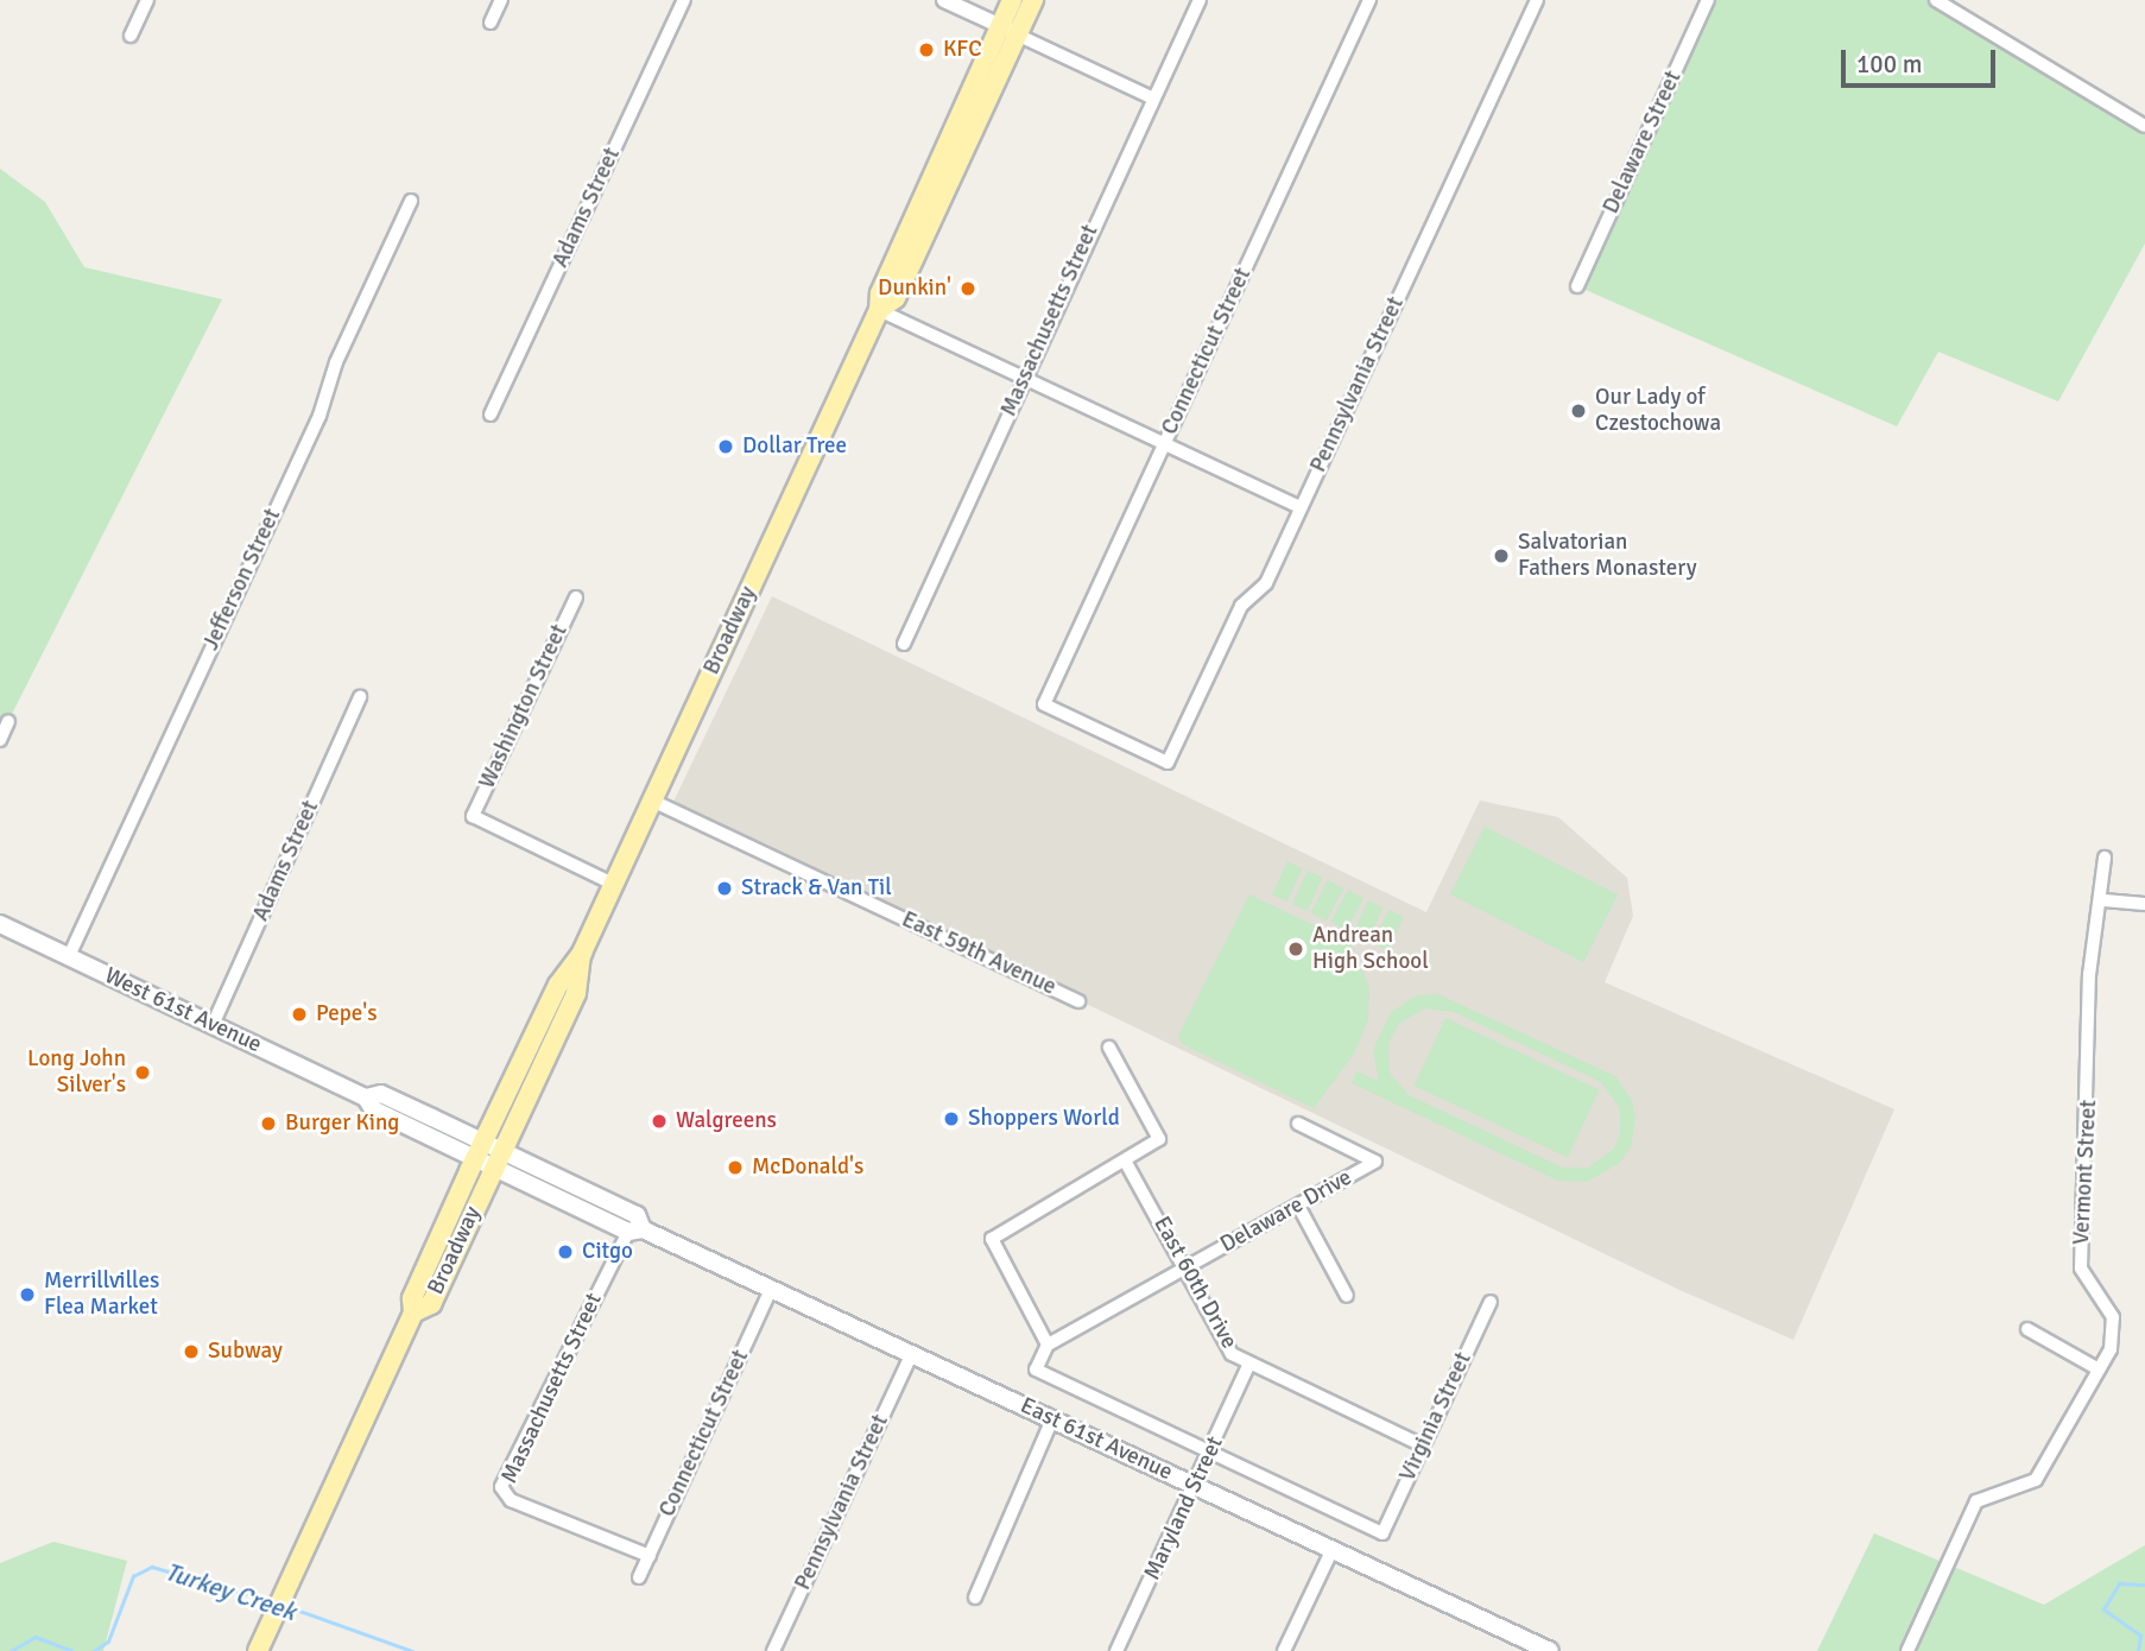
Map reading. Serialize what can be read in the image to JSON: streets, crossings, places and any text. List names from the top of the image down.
{
  "streets": {
    "main road": ["Broadway", "West 61st Avenue", "East 61st Avenue"],
    "street": [
      "Delaware Street",
      "Adams Street",
      "Massachusetts Street",
      "Connecticut Street",
      "Pennsylvania Street",
      "Jefferson Street",
      "Washington Street",
      "East 59th Avenue",
      "Vermont Street",
      "Delaware Drive",
      "East 60th Drive",
      "Virginia Street",
      "Maryland Street"
    ]
  },
  "crossings": [
    ["Adams Street", "West 61st Avenue"],
    ["Massachusetts Street", "Connecticut Street"],
    ["Massachusetts Street", "East 61st Avenue"],
    ["Connecticut Street", "Pennsylvania Street"],
    ["Connecticut Street", "East 61st Avenue"],
    ["Pennsylvania Street", "East 61st Avenue"],
    ["Jefferson Street", "West 61st Avenue"],
    ["Broadway", "Washington Street"],
    ["Broadway", "East 59th Avenue"],
    ["Broadway", "West 61st Avenue"],
    ["Broadway", "East 61st Avenue"],
    ["West 61st Avenue", "East 61st Avenue"],
    ["Delaware Drive", "East 60th Drive"],
    ["East 60th Drive", "Virginia Street"],
    ["East 60th Drive", "Maryland Street"],
    ["Virginia Street", "Maryland Street"],
    ["East 61st Avenue", "Maryland Street"]
  ],
  "water": ["Turkey Creek"],
  "places": [
    "KFC",
    "Dunkin'",
    "Our Lady of Czestochowa",
    "Dollar Tree",
    "Salvatorian Fathers Monastery",
    "Strack & Van Til",
    "Andrean High School",
    "Pepe's",
    "Long John Silver's",
    "Shoppers World",
    "Walgreens",
    "Burger King",
    "McDonald's",
    "Citgo",
    "Merrillvilles Flea Market",
    "Subway"
  ],
  "scale_bar": "100 m"
}
